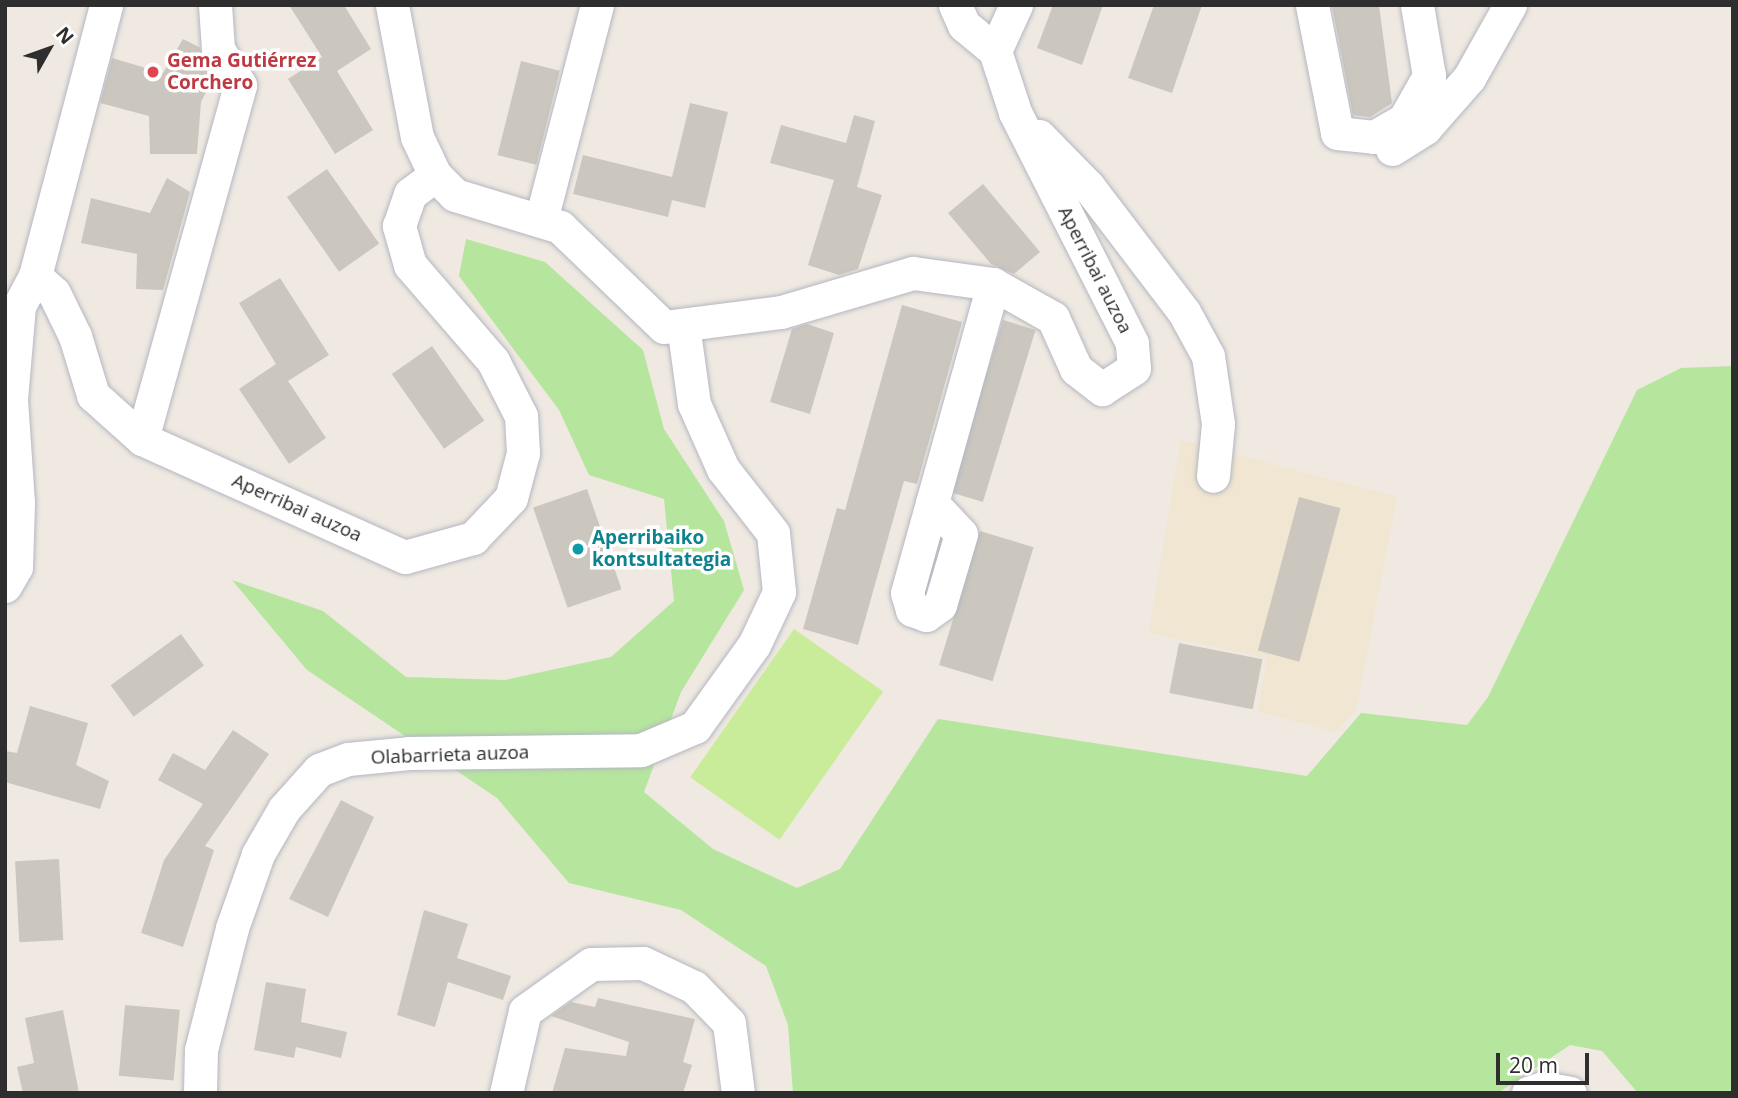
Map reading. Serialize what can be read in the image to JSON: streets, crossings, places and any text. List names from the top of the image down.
{
  "streets": {
    "street": ["Aperribai auzoa", "Olabarrieta auzoa"]
  },
  "crossings": [
    ["Aperribai auzoa", "Olabarrieta auzoa"]
  ],
  "places": ["Gema Gutiérrez Corchero", "Aperribaiko kontsultategia"],
  "scale_bar": "20 m",
  "north": "top right"
}
